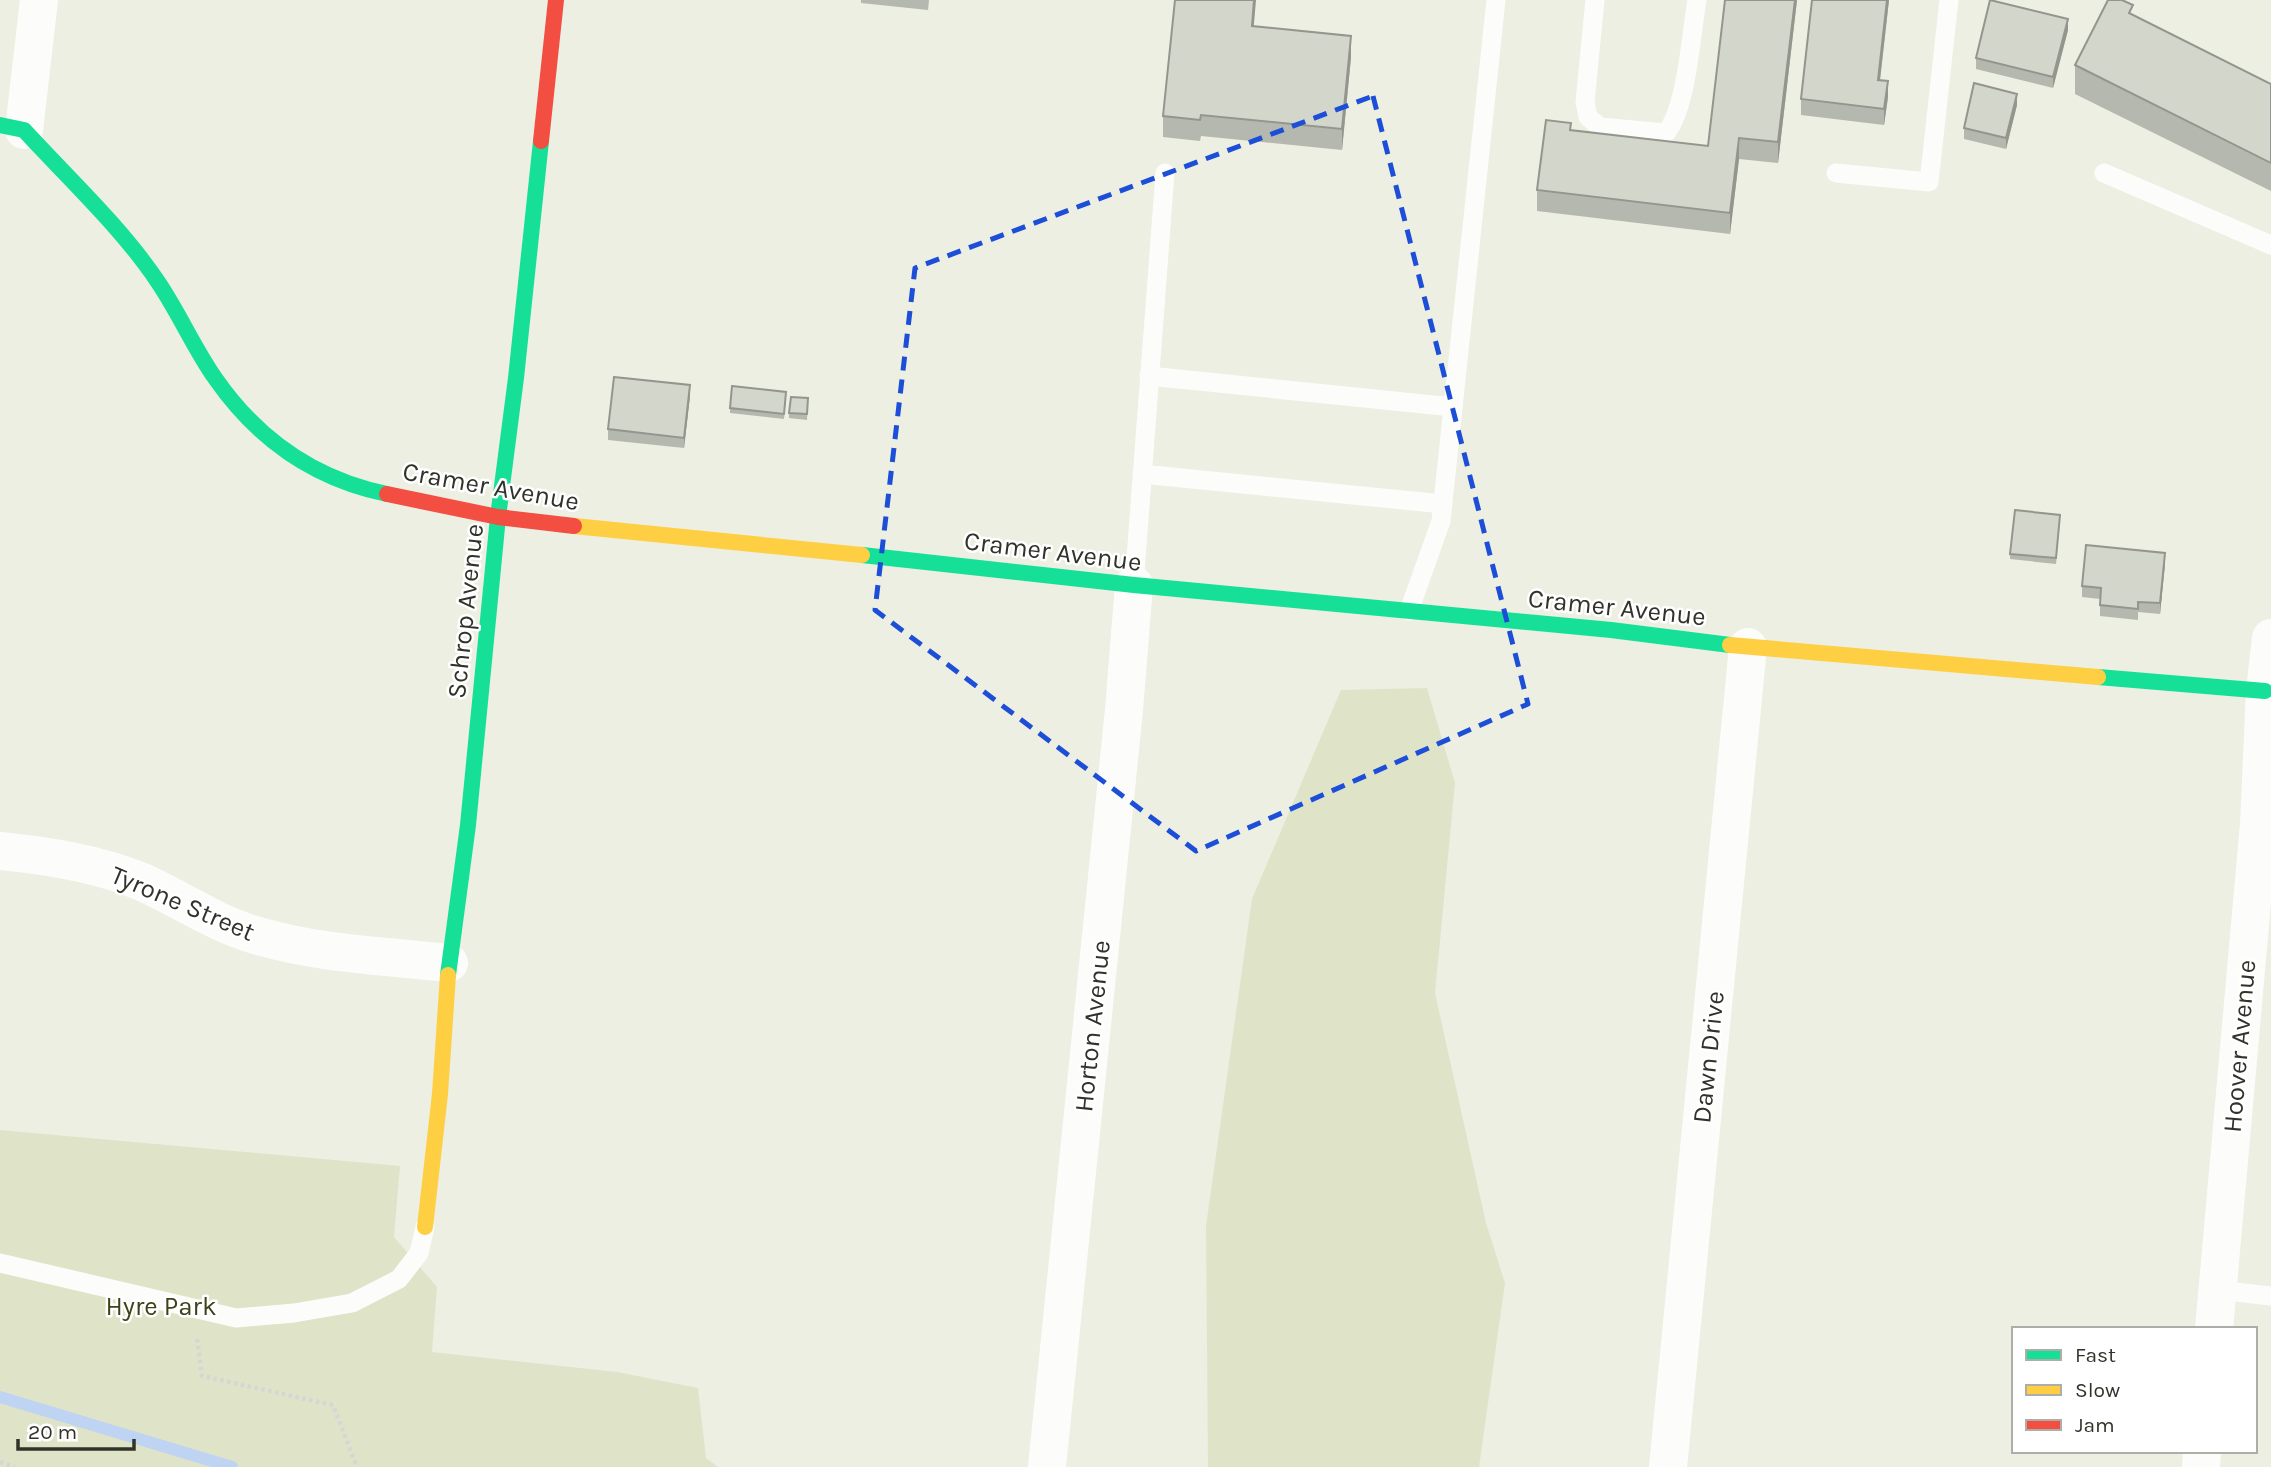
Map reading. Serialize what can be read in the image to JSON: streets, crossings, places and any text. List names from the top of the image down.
{
  "streets": {
    "street": [
      "Cramer Avenue",
      "Schrop Avenue",
      "Tyrone Street",
      "Horton Avenue",
      "Hoover Avenue",
      "Dawn Drive"
    ]
  },
  "crossings": [
    ["Cramer Avenue", "Schrop Avenue"],
    ["Cramer Avenue", "Horton Avenue"],
    ["Cramer Avenue", "Hoover Avenue"],
    ["Cramer Avenue", "Dawn Drive"],
    ["Schrop Avenue", "Tyrone Street"]
  ],
  "parks": ["Hyre Park"],
  "legend": ["Fast", "Slow", "Jam"],
  "scale_bar": "20 m"
}
